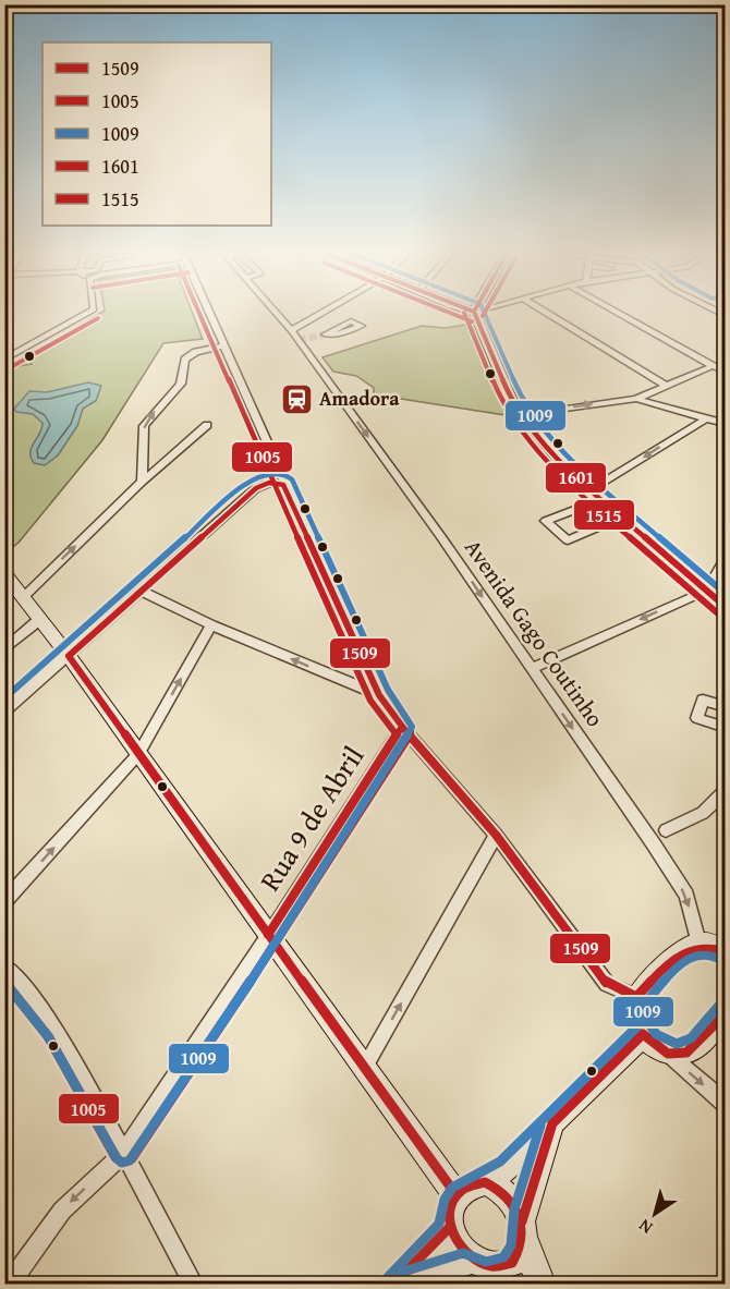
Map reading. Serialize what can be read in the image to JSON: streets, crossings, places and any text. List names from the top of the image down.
{
  "streets": {
    "street": ["Avenida Gago Coutinho", "Rua 9 de Abril"]
  },
  "one_way": ["Avenida Gago Coutinho"],
  "places": {
    "station": ["Amadora"]
  },
  "lines": [
    "transit line 1005",
    "transit line 1009",
    "transit line 1601",
    "transit line 1515",
    "transit line 1509"
  ],
  "legend": [
    "1509",
    "1005",
    "1009",
    "1601",
    "1515"
  ],
  "north": "bottom left"
}
